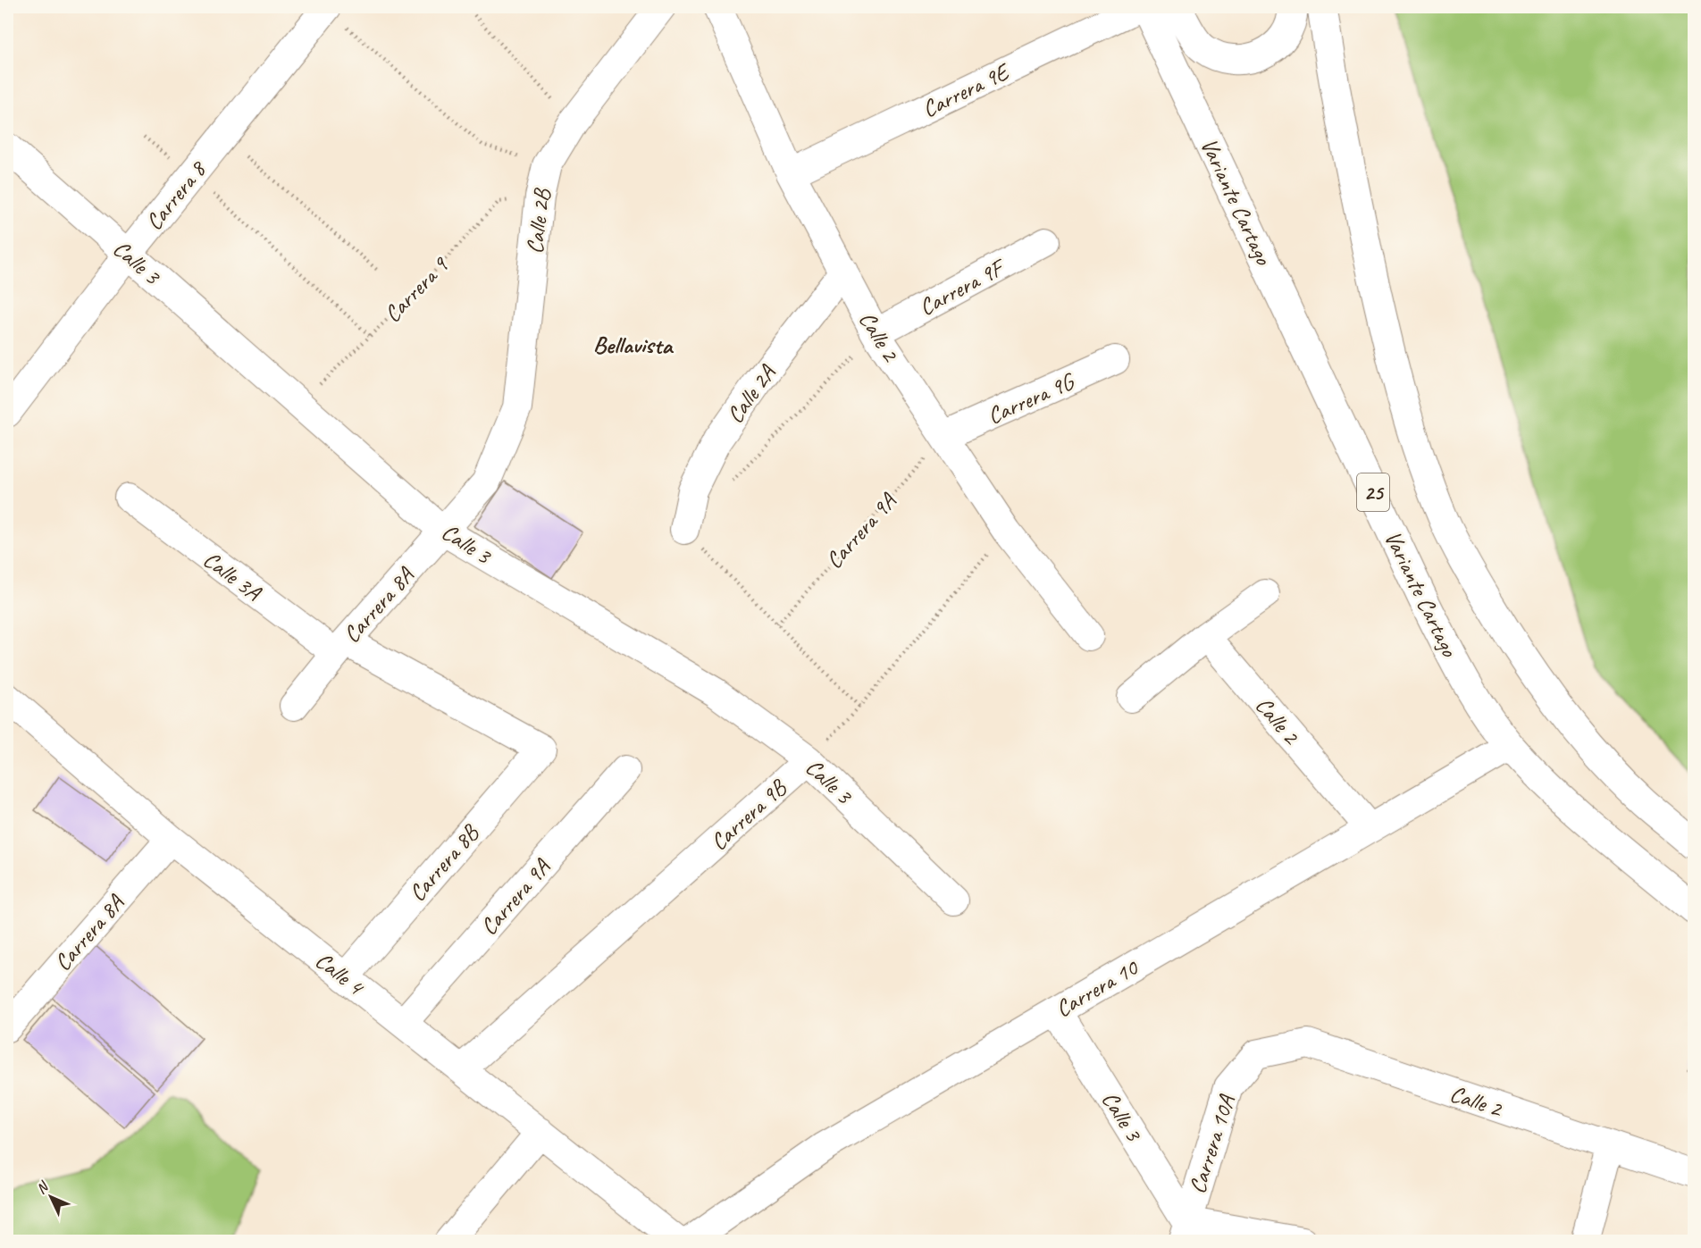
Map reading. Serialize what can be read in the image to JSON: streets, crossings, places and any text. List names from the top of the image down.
{
  "streets": {
    "highway": ["Variante Cartago", "25"],
    "street": [
      "Carrera 9E",
      "Carrera 8",
      "Calle 2B",
      "Calle 3",
      "Carrera 9F",
      "Calle 2",
      "Calle 2A",
      "Carrera 9G",
      "Carrera 9A",
      "Calle 3A",
      "Carrera 8A",
      "Carrera 9B",
      "Carrera 8B",
      "Calle 4",
      "Carrera 10",
      "Carrera 10A"
    ],
    "path": ["Carrera 9"]
  },
  "crossings": [
    ["Carrera 9E", "Calle 2"],
    ["Carrera 8", "Calle 2B"],
    ["Carrera 8", "Calle 3"],
    ["Variante Cartago", "Carrera 10"],
    ["Calle 2B", "Calle 3"],
    ["Calle 2B", "Carrera 9"],
    ["Calle 2B", "Carrera 8A"],
    ["Calle 3", "Carrera 9"],
    ["Calle 3", "Carrera 8A"],
    ["Calle 3", "Carrera 9B"],
    ["Calle 3", "Carrera 10"],
    ["Calle 3", "Carrera 10A"],
    ["Carrera 9F", "Calle 2"],
    ["Calle 2", "Calle 2A"],
    ["Calle 2", "Carrera 9G"],
    ["Calle 2", "Carrera 9A"],
    ["Calle 2", "Carrera 10"],
    ["Calle 2", "Carrera 10A"],
    ["Carrera 9G", "Carrera 9A"],
    ["Carrera 9A", "Calle 4"],
    ["Calle 3A", "Carrera 8A"],
    ["Calle 3A", "Carrera 8B"],
    ["Carrera 8A", "Calle 4"],
    ["Carrera 9B", "Calle 4"],
    ["Carrera 8B", "Calle 4"]
  ],
  "districts": ["Bellavista"],
  "north": "top left"
}
